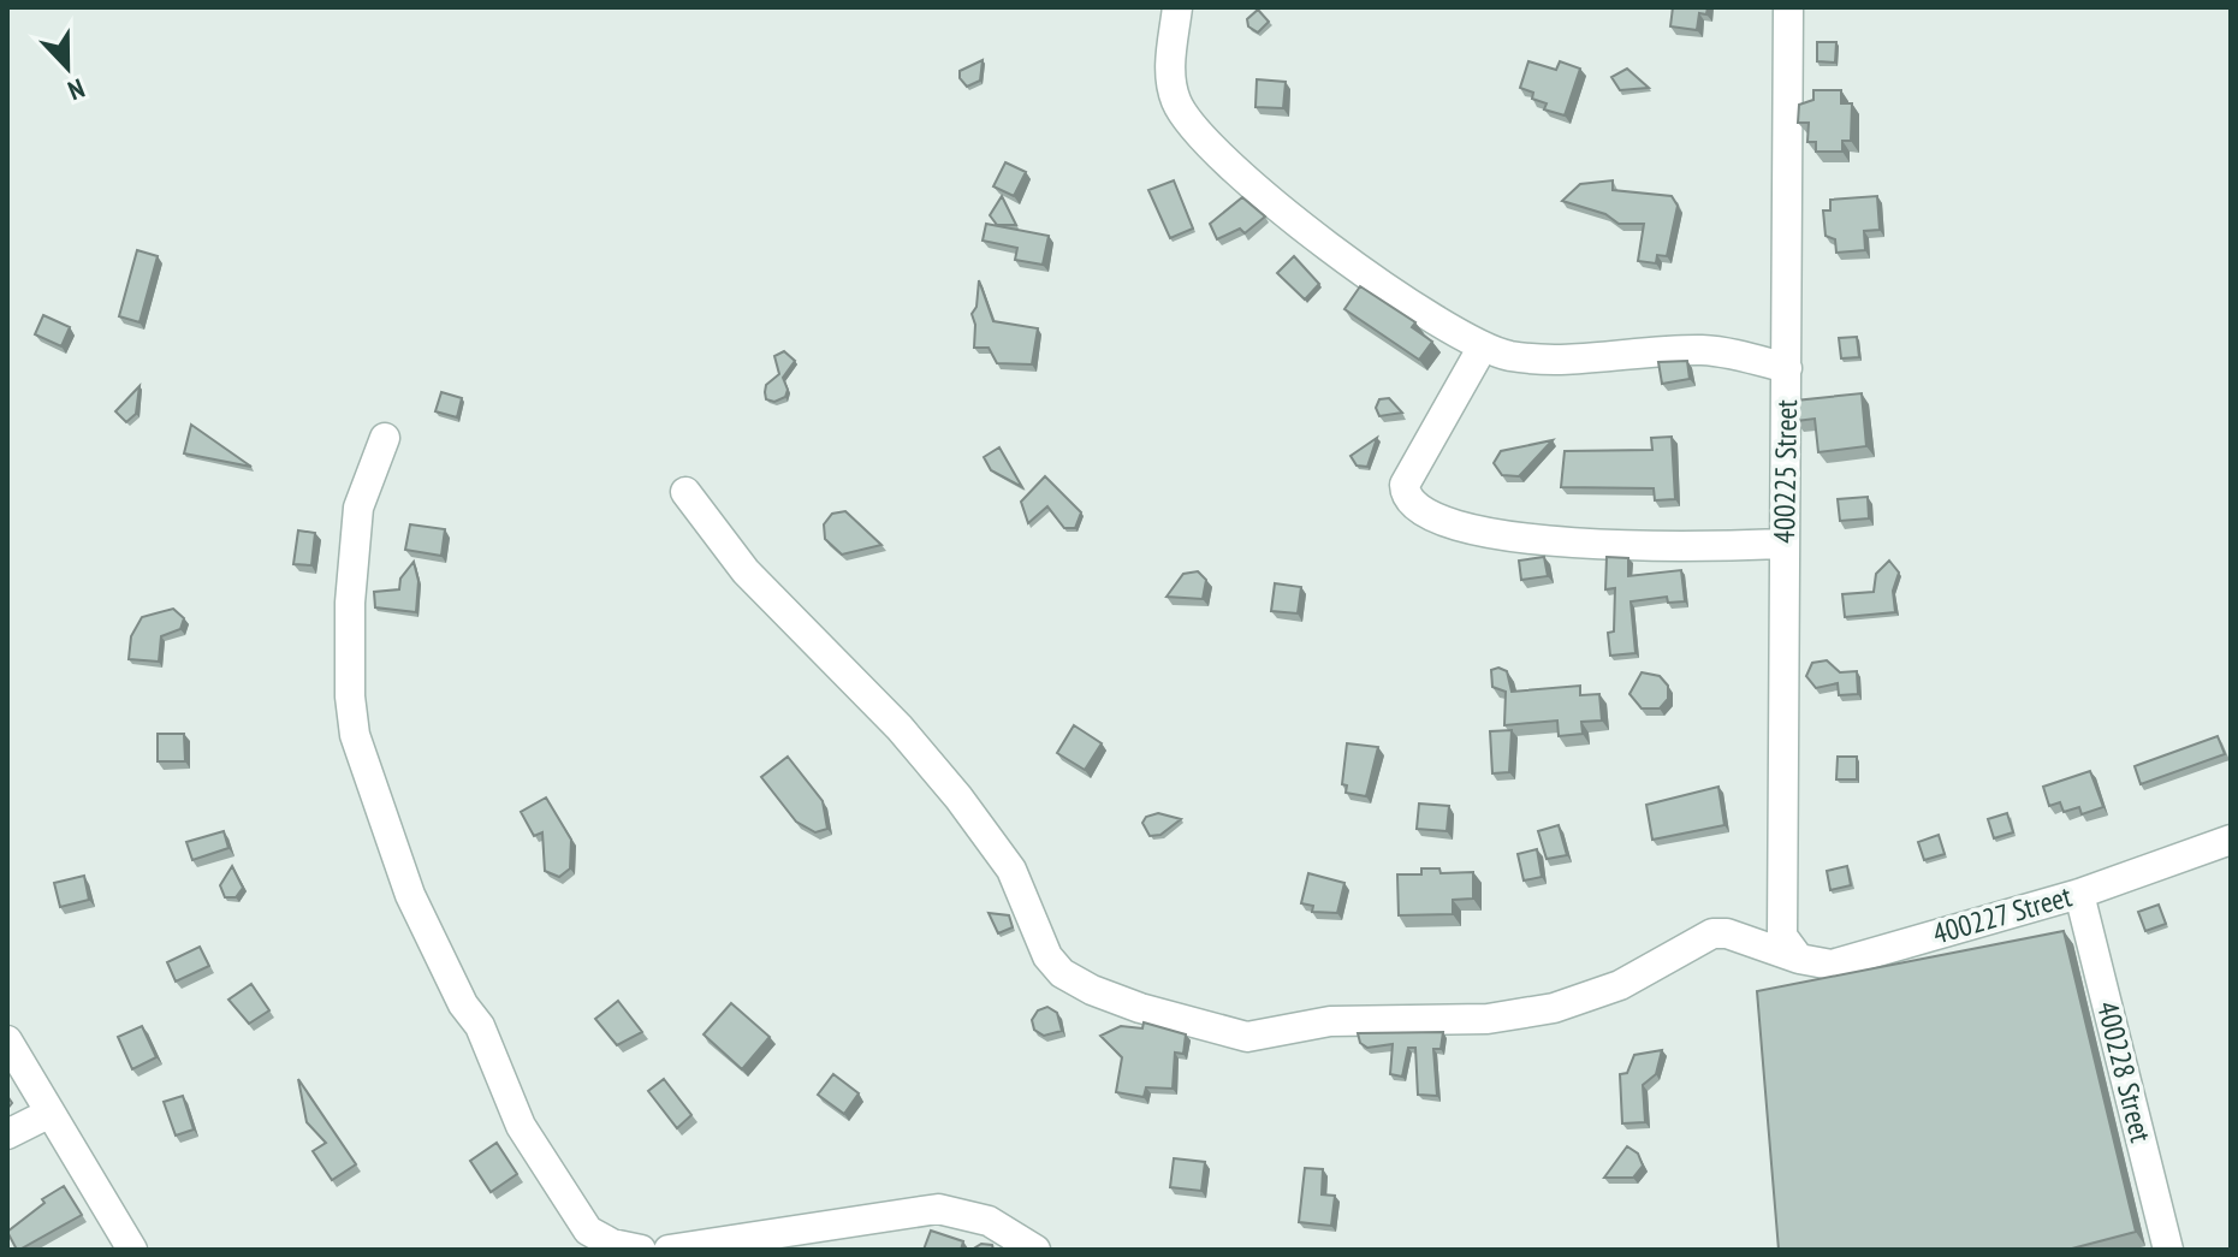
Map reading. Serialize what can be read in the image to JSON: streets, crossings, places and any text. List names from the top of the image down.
{
  "streets": {
    "street": ["400225 Street", "400227 Street", "400228 Street"]
  },
  "crossings": [
    ["400225 Street", "400227 Street"],
    ["400227 Street", "400228 Street"]
  ],
  "north": "bottom"
}
